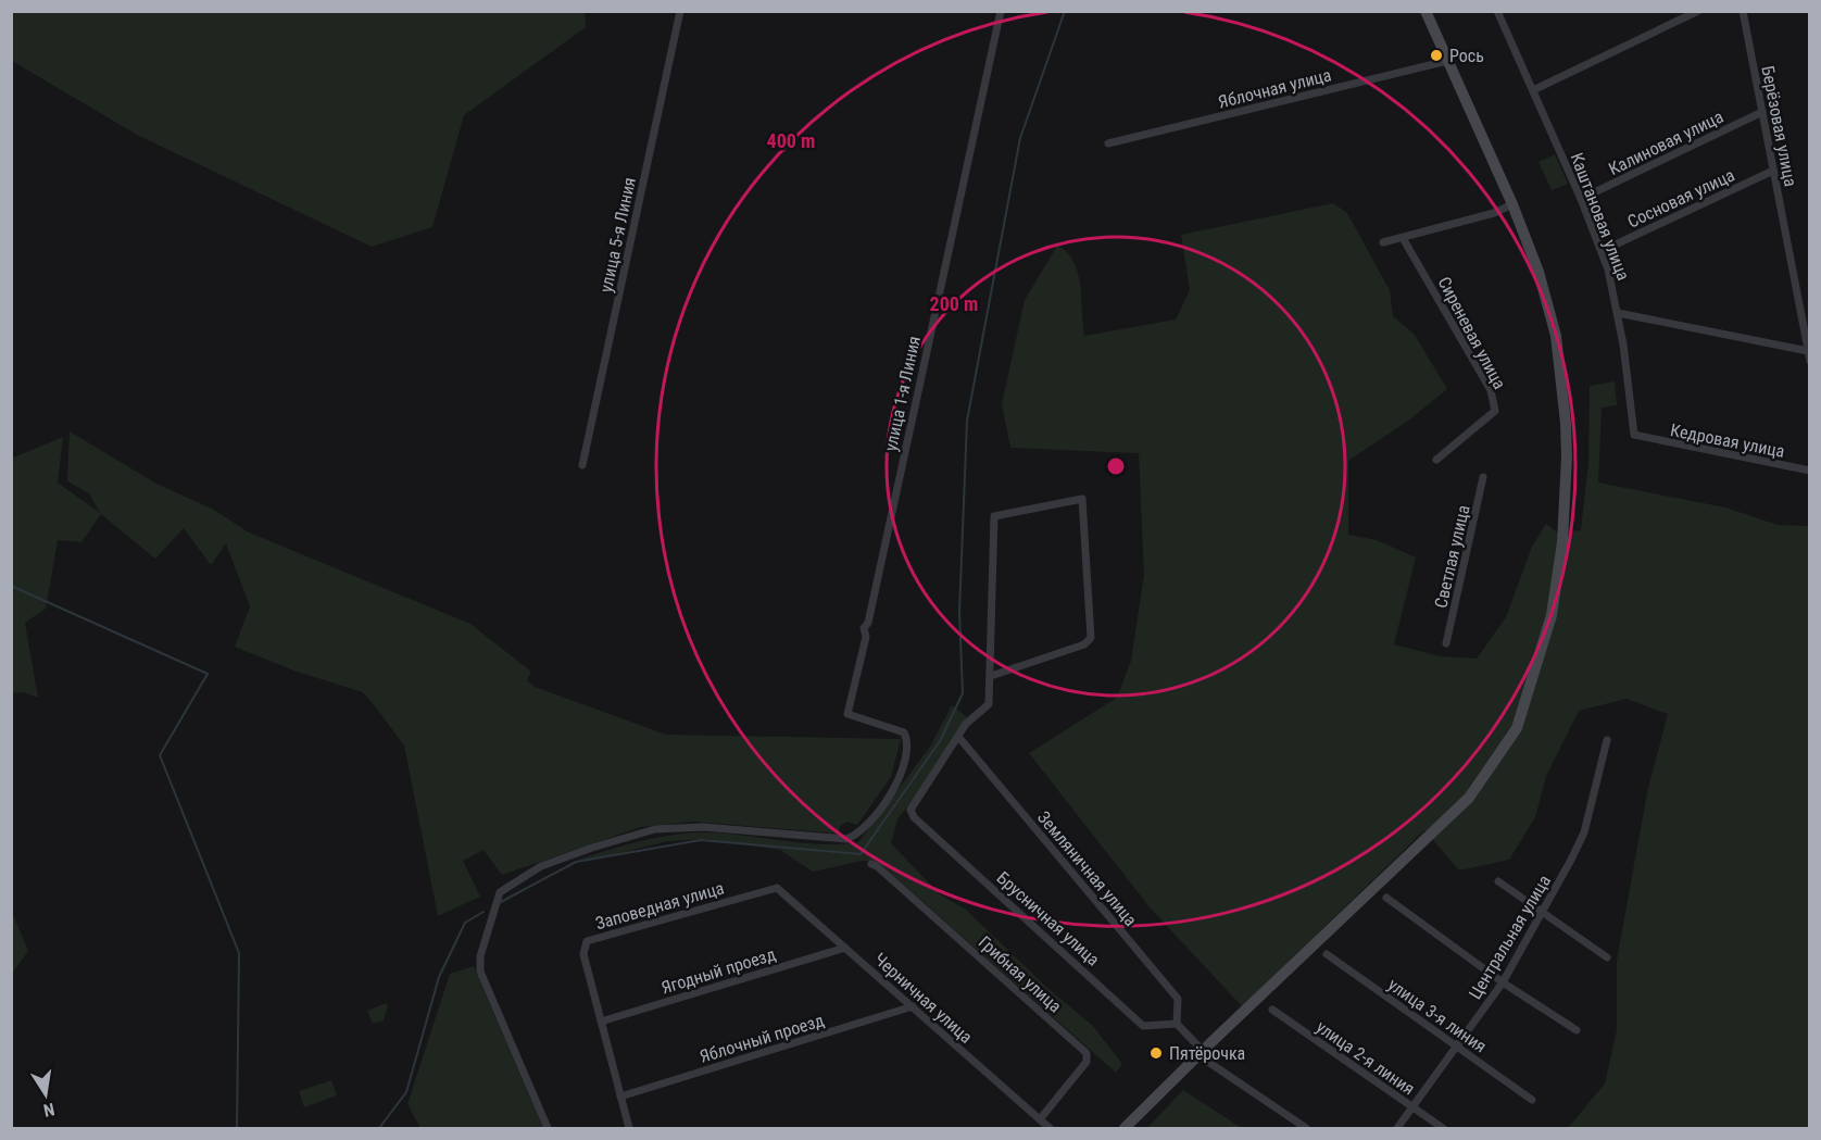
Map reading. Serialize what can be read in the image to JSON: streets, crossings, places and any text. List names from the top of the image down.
{
  "streets": {
    "street": [
      "Яблочная улица",
      "Берёзовая улица",
      "Калиновая улица",
      "Сосновая улица",
      "Каштановая улица",
      "улица 5-я Линия",
      "Сиреневая улица",
      "улица 1-я Линия",
      "Кедровая улица",
      "Светлая улица",
      "Земляничная улица",
      "Заповедная улица",
      "Брусничная улица",
      "Центральная улица",
      "Ягодный проезд",
      "Грибная улица",
      "Черничная улица",
      "улица 3-я линия",
      "Яблочный проезд",
      "улица 2-я линия"
    ]
  },
  "crossings": [
    ["Берёзовая улица", "Калиновая улица"],
    ["Берёзовая улица", "Сосновая улица"],
    ["Калиновая улица", "Каштановая улица"],
    ["Сосновая улица", "Каштановая улица"],
    ["Каштановая улица", "Кедровая улица"],
    ["Земляничная улица", "Брусничная улица"],
    ["Заповедная улица", "Ягодный проезд"],
    ["Заповедная улица", "Черничная улица"],
    ["Заповедная улица", "Яблочный проезд"],
    ["Центральная улица", "улица 3-я линия"],
    ["Центральная улица", "улица 2-я линия"],
    ["Ягодный проезд", "Черничная улица"],
    ["Грибная улица", "Черничная улица"],
    ["Черничная улица", "Яблочный проезд"]
  ],
  "places": ["Рось", "Пятёрочка"],
  "north": "bottom",
  "rings": ["400 m", "200 m"]
}
